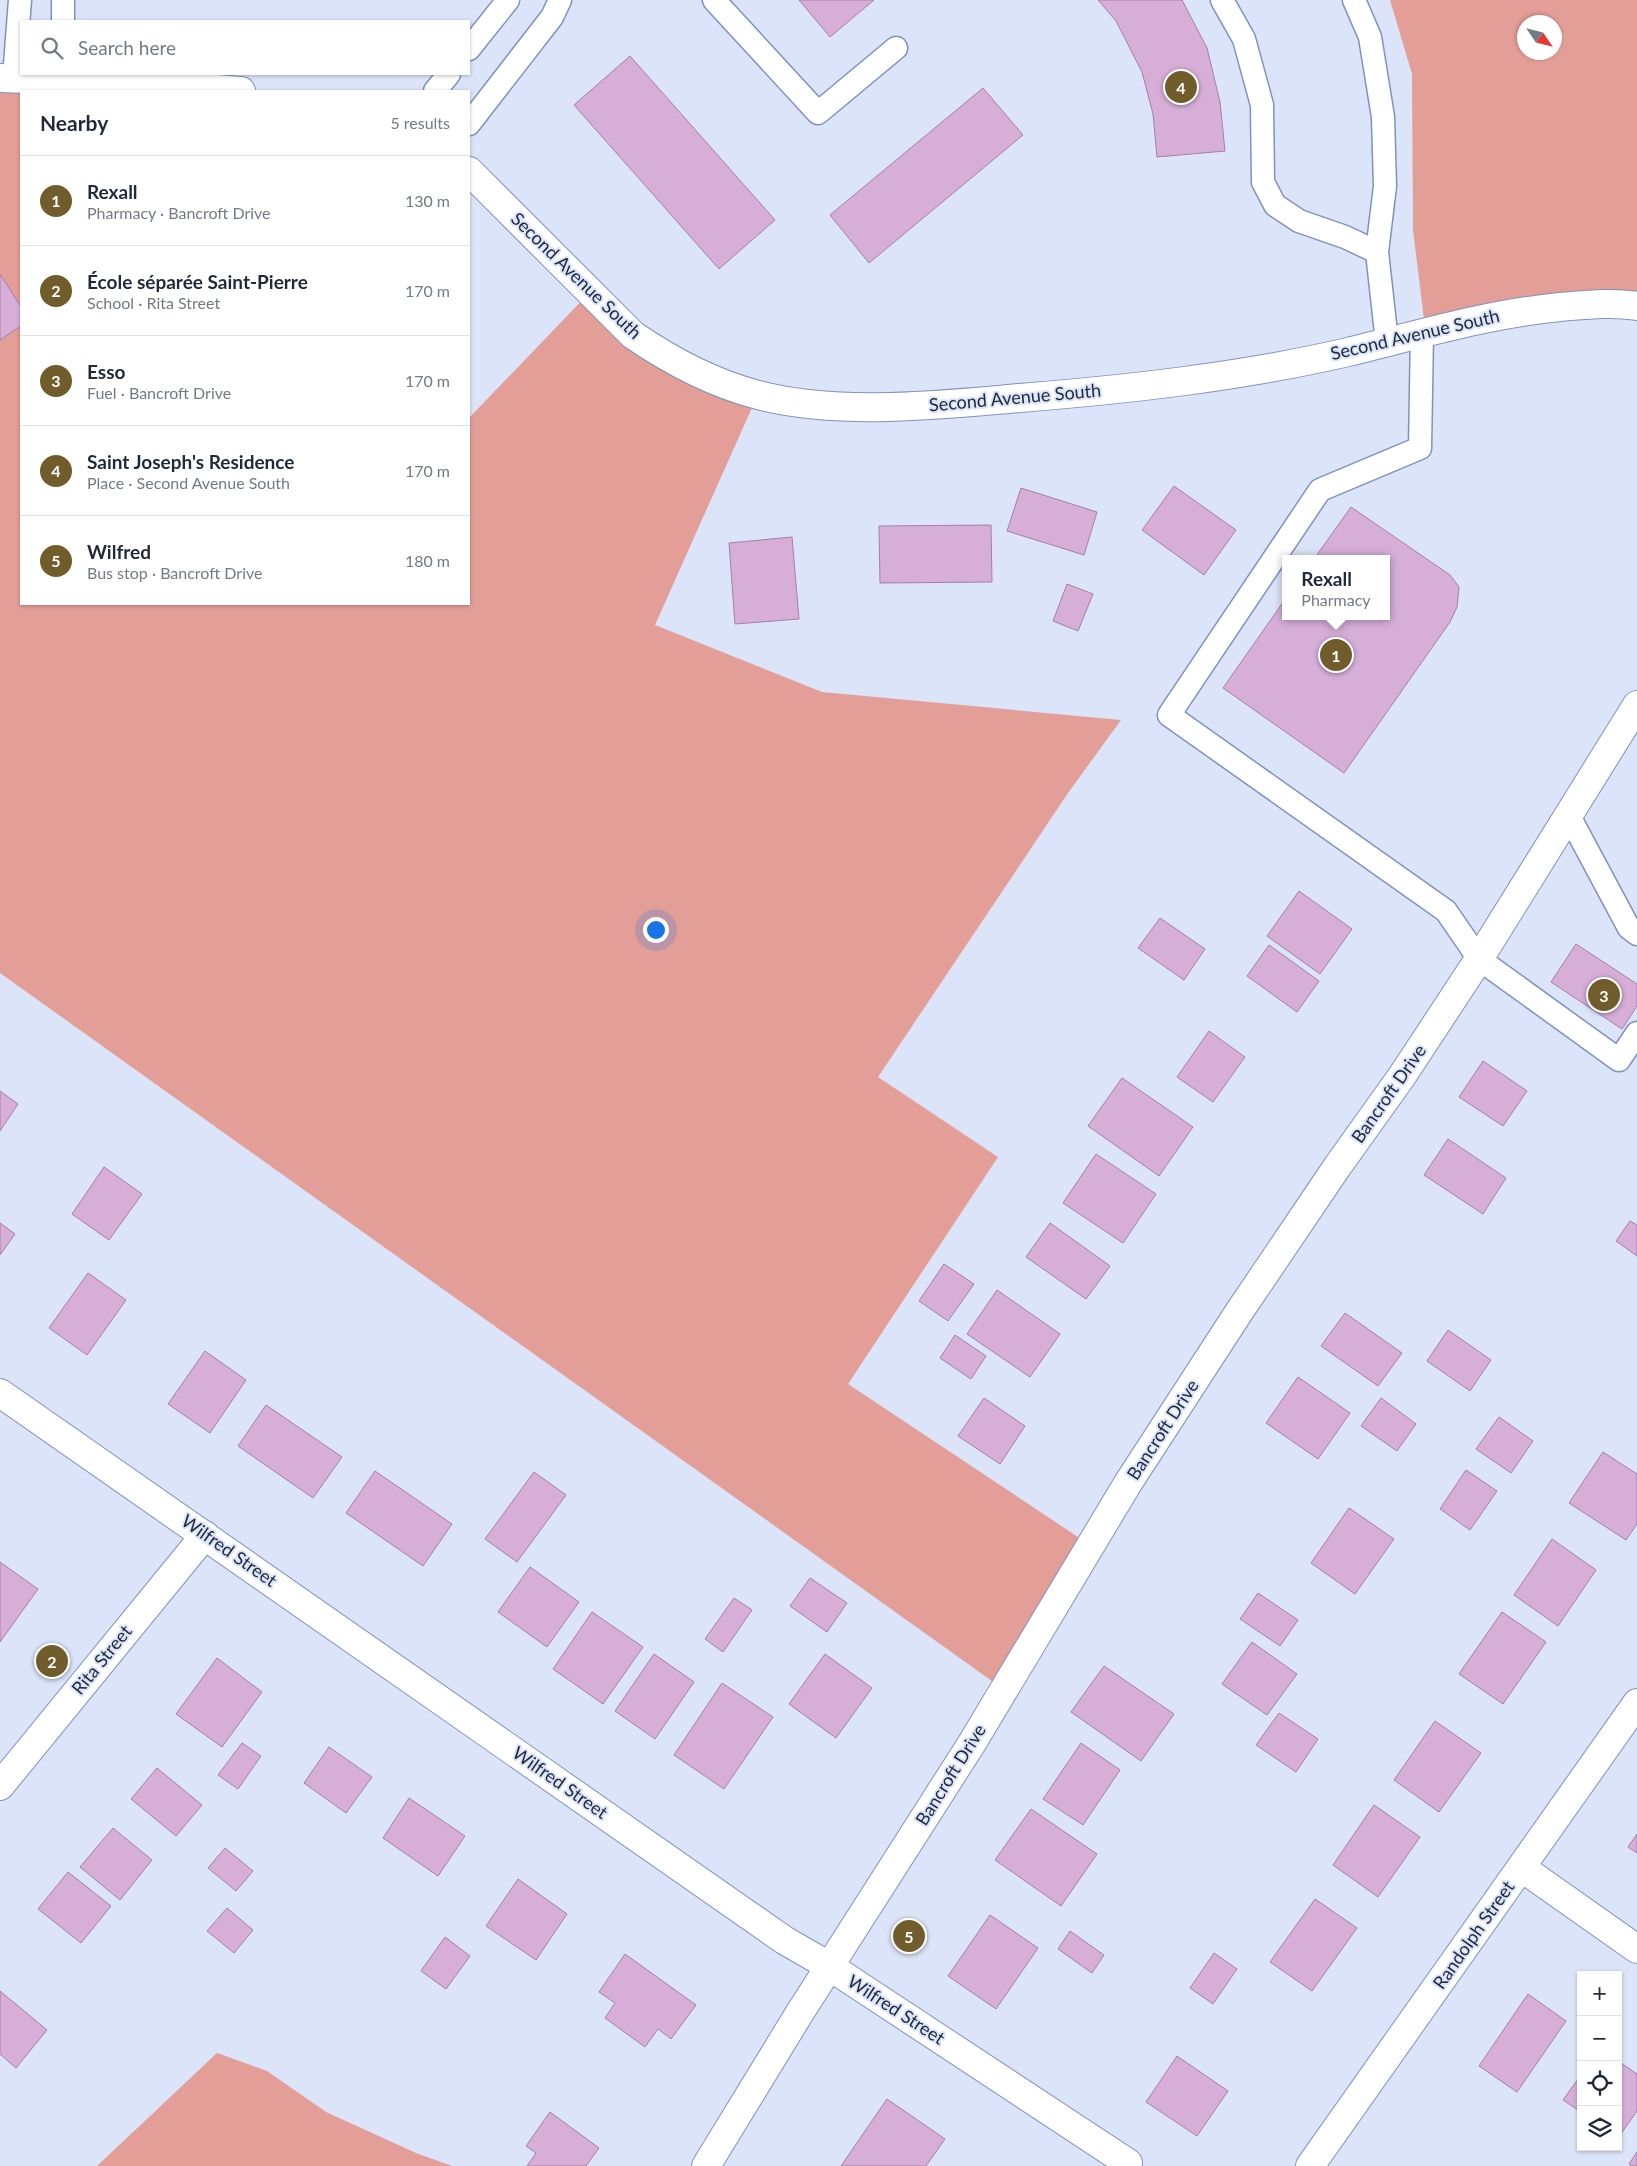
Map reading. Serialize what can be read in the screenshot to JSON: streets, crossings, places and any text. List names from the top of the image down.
{
  "streets": {
    "street": [
      "Second Avenue South",
      "Bancroft Drive",
      "Wilfred Street",
      "Rita Street",
      "Randolph Street"
    ]
  },
  "crossings": [
    ["Bancroft Drive", "Wilfred Street"],
    ["Wilfred Street", "Rita Street"]
  ],
  "north": "bottom right",
  "page": {
    "search": "Search here",
    "pins": [
      "4",
      "1",
      "3",
      "2",
      "5"
    ],
    "heading": ["Nearby", "5 results"],
    "list": [
      {
        "mark": "1",
        "name": "Rexall",
        "note": "Pharmacy · Bancroft Drive",
        "value": "130 m"
      },
      {
        "mark": "2",
        "name": "École séparée Saint-Pierre",
        "note": "School · Rita Street",
        "value": "170 m"
      },
      {
        "mark": "3",
        "name": "Esso",
        "note": "Fuel · Bancroft Drive",
        "value": "170 m"
      },
      {
        "mark": "4",
        "name": "Saint Joseph's Residence",
        "note": "Place · Second Avenue South",
        "value": "170 m"
      },
      {
        "mark": "5",
        "name": "Wilfred",
        "note": "Bus stop · Bancroft Drive",
        "value": "180 m"
      }
    ],
    "popup": ["Rexall", "Pharmacy"],
    "map_buttons": ["+", "−"]
  }
}
